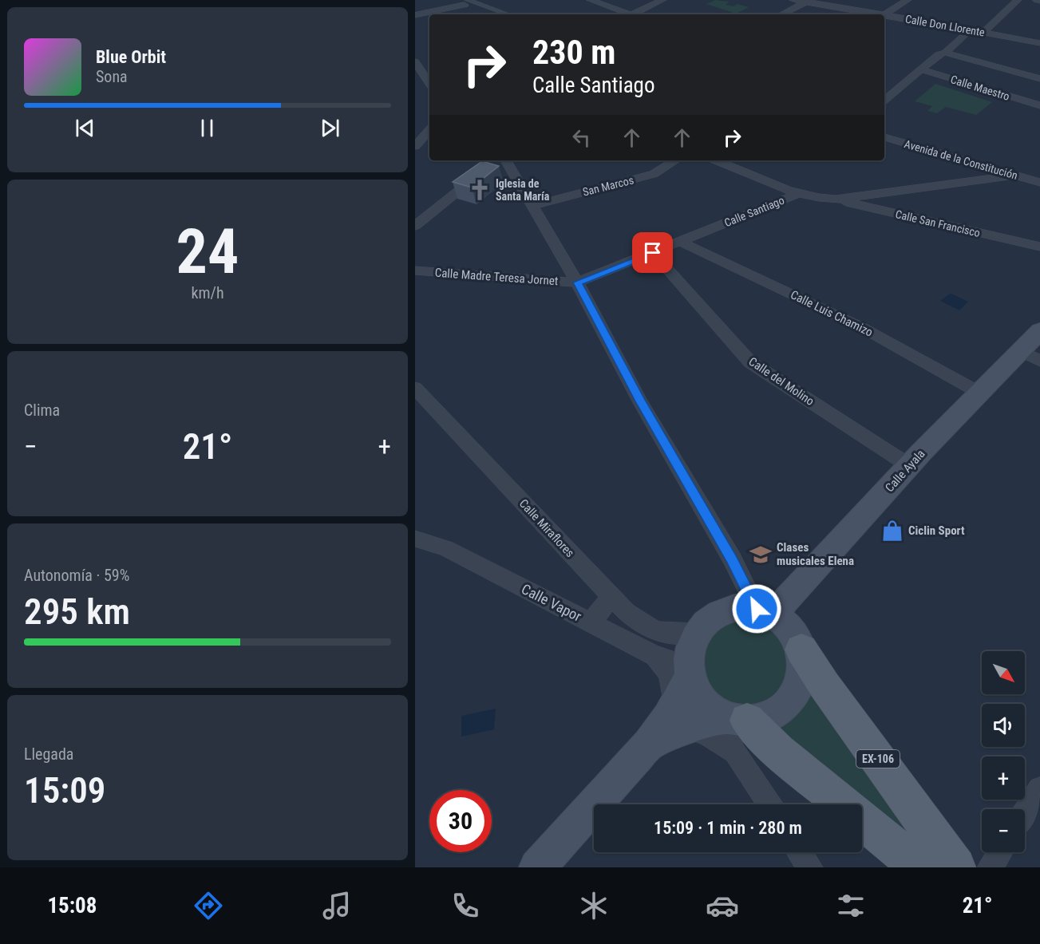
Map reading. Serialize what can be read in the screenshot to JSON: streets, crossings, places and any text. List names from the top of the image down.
{
  "streets": {
    "main road": ["Calle Ayala", "EX-106"],
    "street": [
      "Calle Don Llorente",
      "Calle Maestro",
      "Avenida de la Constitución",
      "San Marcos",
      "Calle Santiago",
      "Calle San Francisco",
      "Calle Madre Teresa Jornet",
      "Calle Luis Chamizo",
      "Calle del Molino",
      "Calle Miraflores",
      "Calle Vapor"
    ]
  },
  "crossings": [
    ["Avenida de la Constitución", "Calle Santiago"],
    ["Calle Santiago", "Calle San Francisco"],
    ["Calle Santiago", "Calle Madre Teresa Jornet"],
    ["Calle Santiago", "Calle Luis Chamizo"],
    ["Calle Santiago", "Calle del Molino"],
    ["Calle Luis Chamizo", "Calle Ayala"],
    ["Calle del Molino", "Calle Ayala"],
    ["Calle Ayala", "Calle Miraflores"],
    ["Calle Ayala", "Calle Vapor"],
    ["Calle Ayala", "EX-106"],
    ["Calle Miraflores", "Calle Vapor"],
    ["Calle Miraflores", "EX-106"],
    ["Calle Vapor", "EX-106"]
  ],
  "places": {
    "church": ["Iglesia de Santa María"],
    "shop": ["Ciclin Sport"],
    "school or university": ["Clases musicales Elena"]
  },
  "north": "bottom right",
  "page": {
    "turn": ["230 m", "Calle Santiago"],
    "song": ["Blue Orbit", "Sona"],
    "tile": [
      ["24", "km/h"],
      "Clima",
      ["Autonomía · 59%", "295 km"],
      ["Llegada", "15:09"]
    ],
    "heat": ["−", "21°", "+"],
    "map_buttons": ["+", "−"],
    "limit": "30",
    "trip": "15:09 · 1 min · 280 m",
    "tabs": ["15:08", "21°"]
  }
}
